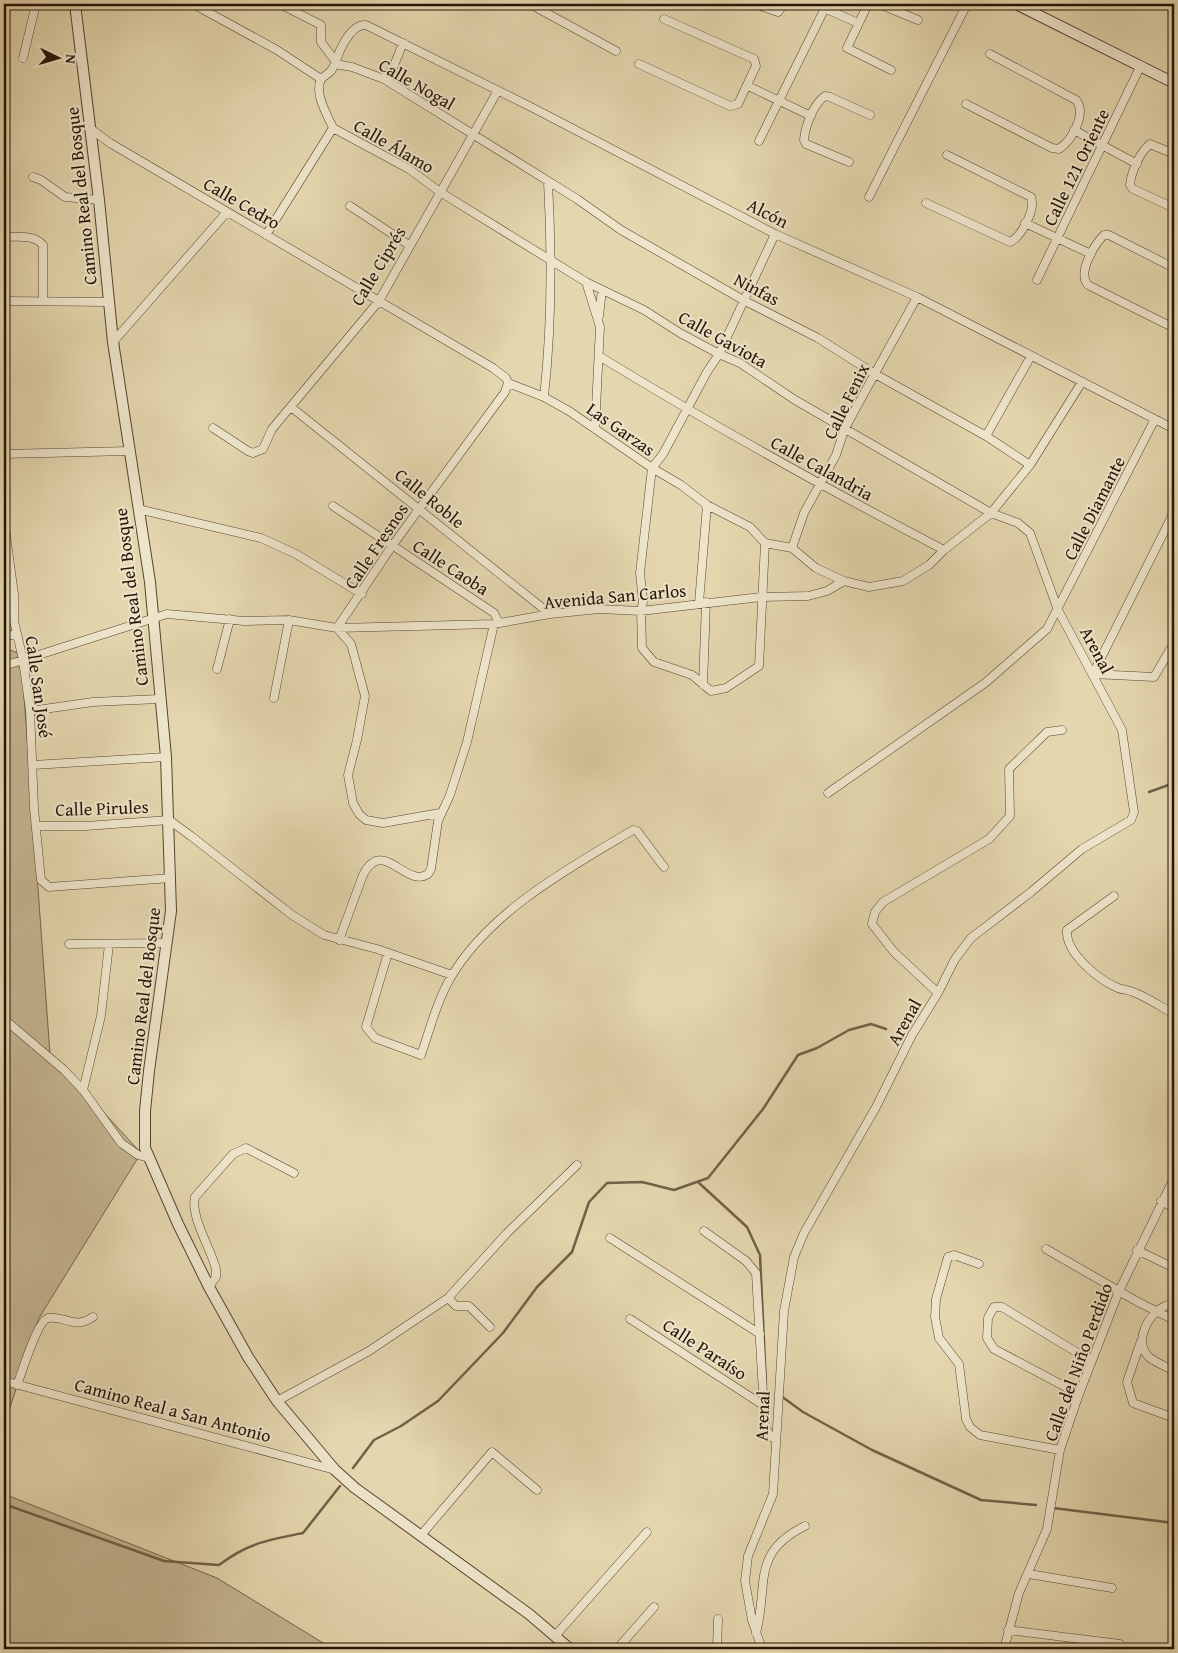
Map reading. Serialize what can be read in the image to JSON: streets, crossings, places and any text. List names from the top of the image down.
{
  "streets": {
    "street": [
      "Calle Nogal",
      "Calle Álamo",
      "Calle 121 Oriente",
      "Camino Real del Bosque",
      "Calle Cedro",
      "Alcón",
      "Calle Ciprés",
      "Ninfas",
      "Calle Gaviota",
      "Calle Fenix",
      "Las Garzas",
      "Calle Calandria",
      "Calle Roble",
      "Calle Diamante",
      "Calle Fresnos",
      "Calle Caoba",
      "Avenida San Carlos",
      "Arenal",
      "Calle San José",
      "Calle Pirules",
      "Calle Paraíso",
      "Calle del Niño Perdido",
      "Camino Real a San Antonio"
    ]
  },
  "crossings": [
    ["Calle Nogal", "Alcón"],
    ["Calle Nogal", "Calle Ciprés"],
    ["Calle Nogal", "Ninfas"],
    ["Calle Álamo", "Calle Ciprés"],
    ["Calle Álamo", "Calle Gaviota"],
    ["Camino Real del Bosque", "Calle Cedro"],
    ["Camino Real del Bosque", "Avenida San Carlos"],
    ["Camino Real del Bosque", "Calle San José"],
    ["Camino Real del Bosque", "Calle Pirules"],
    ["Camino Real del Bosque", "Camino Real a San Antonio"],
    ["Calle Cedro", "Calle Ciprés"],
    ["Calle Cedro", "Las Garzas"],
    ["Alcón", "Calle Ciprés"],
    ["Alcón", "Calle Fenix"],
    ["Alcón", "Calle Diamante"],
    ["Calle Ciprés", "Ninfas"],
    ["Calle Ciprés", "Calle Gaviota"],
    ["Calle Ciprés", "Las Garzas"],
    ["Calle Ciprés", "Calle Roble"],
    ["Ninfas", "Calle Fenix"],
    ["Calle Gaviota", "Calle Fenix"],
    ["Calle Gaviota", "Arenal"],
    ["Calle Fenix", "Calle Calandria"],
    ["Las Garzas", "Calle Fresnos"],
    ["Calle Roble", "Calle Fresnos"],
    ["Calle Roble", "Avenida San Carlos"],
    ["Calle Diamante", "Arenal"],
    ["Calle Fresnos", "Calle Caoba"],
    ["Calle Fresnos", "Avenida San Carlos"],
    ["Calle Caoba", "Avenida San Carlos"],
    ["Avenida San Carlos", "Calle San José"],
    ["Calle San José", "Calle Pirules"]
  ],
  "north": "right"
}
